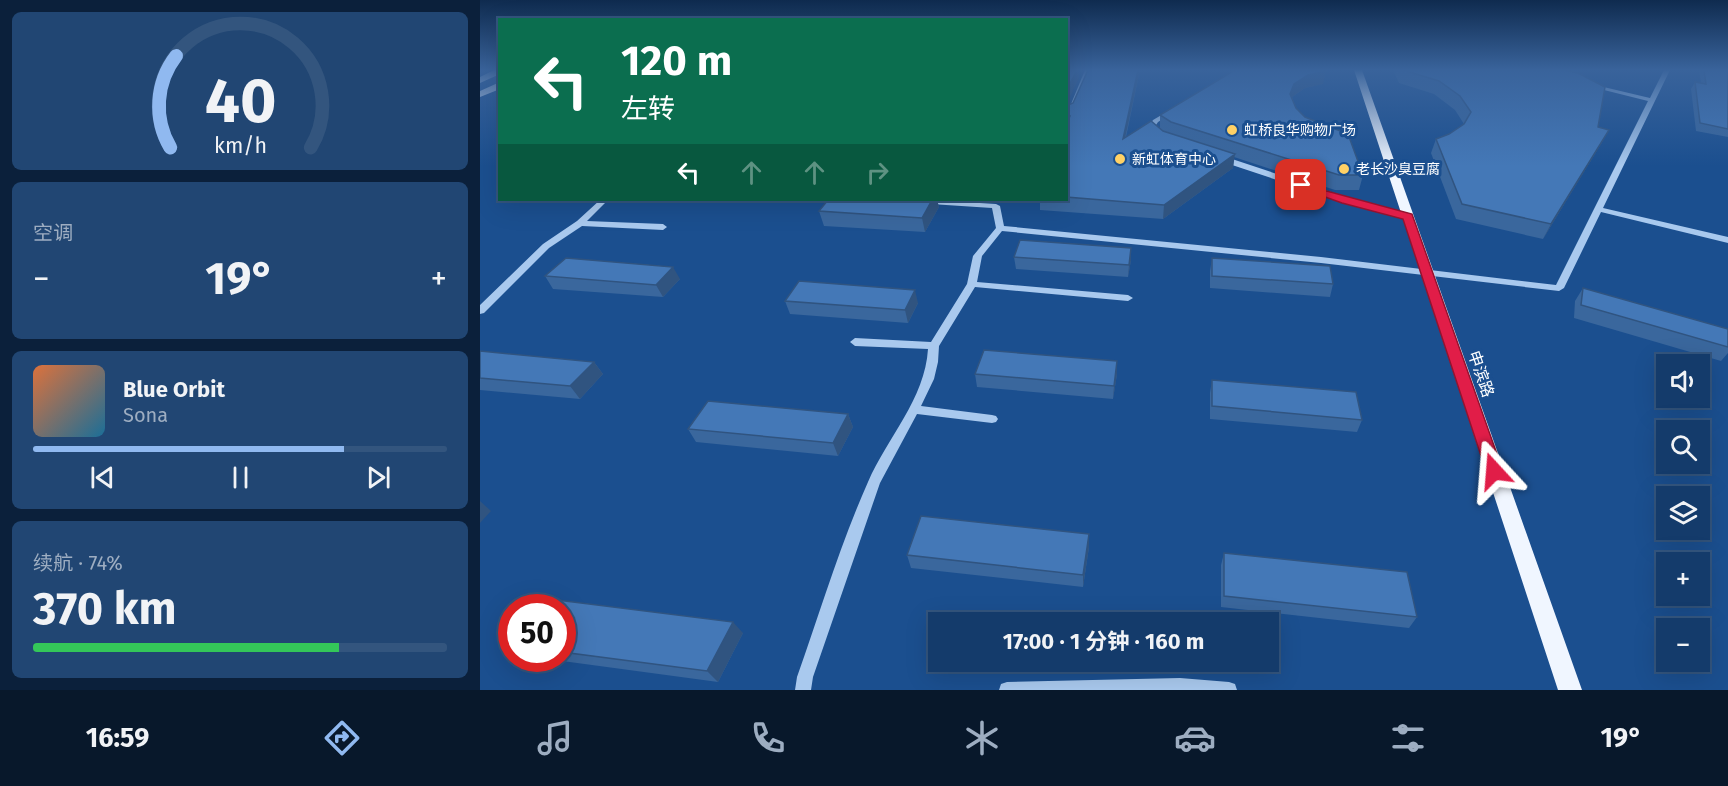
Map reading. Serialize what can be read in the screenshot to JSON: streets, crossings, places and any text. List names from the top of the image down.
{
  "streets": {
    "main road": ["申滨路"]
  },
  "places": ["虹桥良华购物广场", "新虹体育中心", "老长沙臭豆腐"],
  "page": {
    "turn": ["120 m", "左转"],
    "tile": [
      "空调",
      ["续航 · 74%", "370 km"]
    ],
    "heat": ["−", "19°", "+"],
    "map_buttons": ["+", "−"],
    "song": ["Blue Orbit", "Sona"],
    "limit": "50",
    "trip": "17:00 · 1 分钟 · 160 m",
    "tabs": ["16:59", "19°"],
    "gauge": ["40", "km/h"]
  }
}
